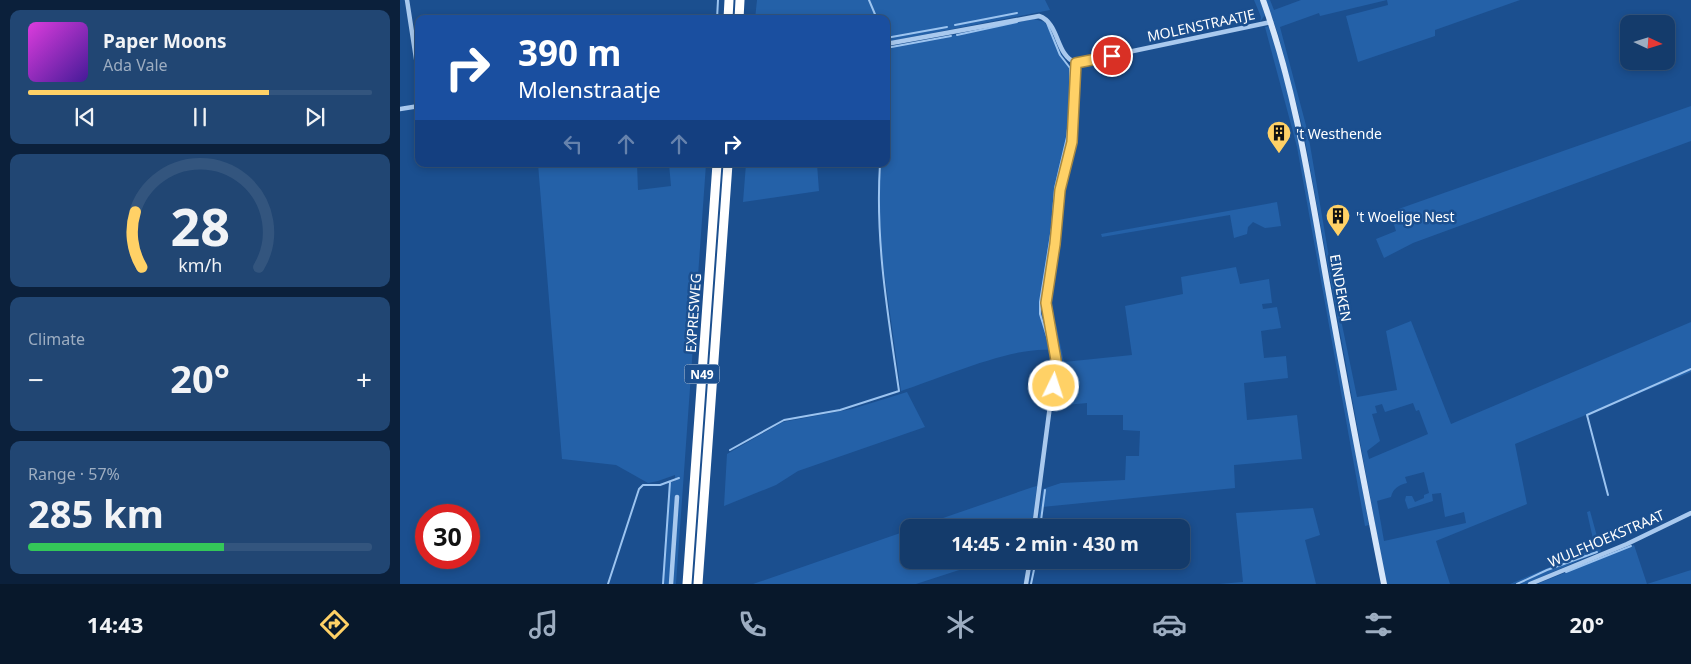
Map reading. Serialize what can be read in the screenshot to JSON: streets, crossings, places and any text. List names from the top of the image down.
{
  "streets": {
    "highway": ["EXPRESWEG", "N49"],
    "street": ["MOLENSTRAATJE", "EINDEKEN", "WULFHOEKSTRAAT"]
  },
  "crossings": [
    ["MOLENSTRAATJE", "EINDEKEN"]
  ],
  "places": {
    "building": ["'t Westhende", "'t Woelige Nest"]
  },
  "north": "right",
  "page": {
    "turn": ["390 m", "Molenstraatje"],
    "song": ["Paper Moons", "Ada Vale"],
    "tile": [
      "Climate",
      ["Range · 57%", "285 km"]
    ],
    "heat": ["−", "20°", "+"],
    "limit": "30",
    "trip": "14:45 · 2 min · 430 m",
    "tabs": ["14:43", "20°"],
    "gauge": ["28", "km/h"]
  }
}
